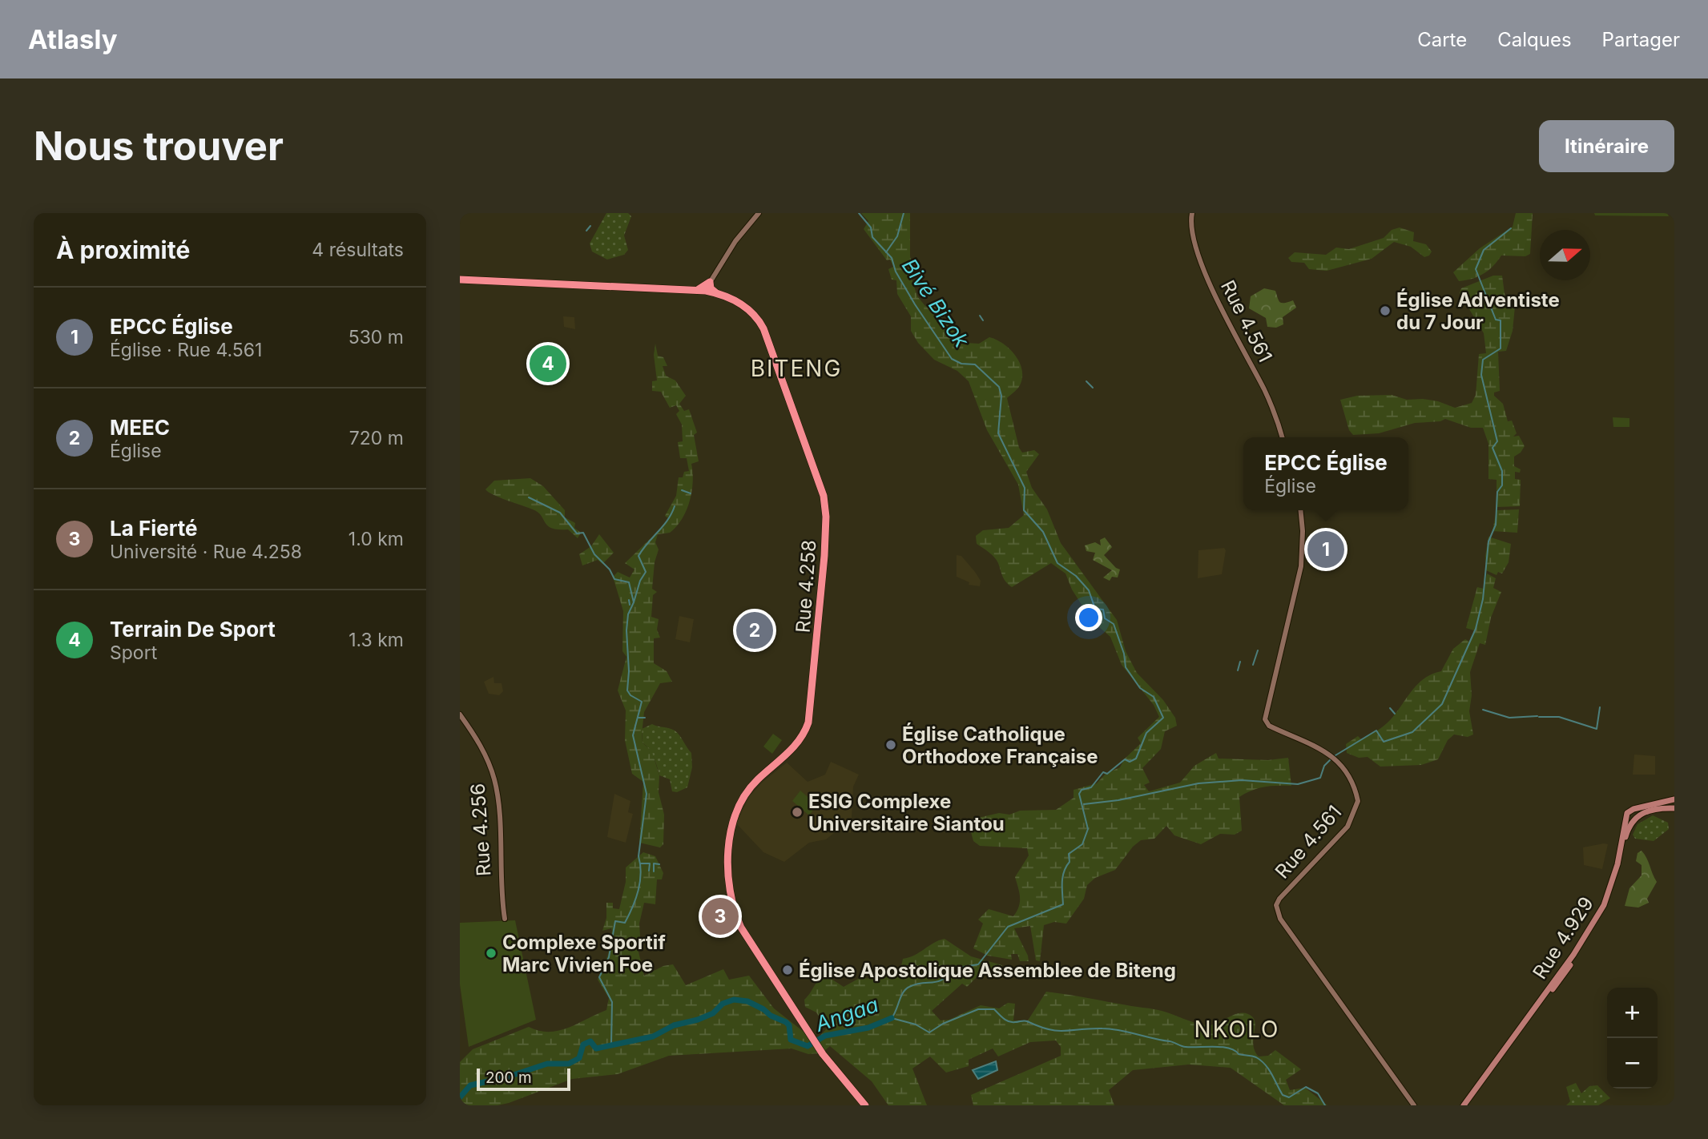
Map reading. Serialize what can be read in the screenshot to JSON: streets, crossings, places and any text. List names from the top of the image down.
{
  "streets": {
    "highway": ["Rue 4.258"],
    "main road": ["Rue 4.561", "Rue 4.256", "Rue 4.929"]
  },
  "districts": ["BITENG", "NKOLO"],
  "water": ["Bivé Bizok", "Angaa"],
  "places": [
    "Église Adventiste du 7 Jour",
    "Église Catholique Orthodoxe Française",
    "ESIG Complexe Universitaire Siantou",
    "Complexe Sportif Marc Vivien Foe",
    "Église Apostolique Assemblee de Biteng"
  ],
  "scale_bar": "200 m",
  "north": "right",
  "page": {
    "header": "Atlasly",
    "nav": ["Carte", "Calques", "Partager"],
    "buttons": "Itinéraire",
    "title": "Nous trouver",
    "heading": ["À proximité", "4 résultats"],
    "list": [
      {
        "mark": "1",
        "name": "EPCC Église",
        "note": "Église · Rue 4.561",
        "value": "530 m"
      },
      {
        "mark": "2",
        "name": "MEEC",
        "note": "Église",
        "value": "720 m"
      },
      {
        "mark": "3",
        "name": "La Fierté",
        "note": "Université · Rue 4.258",
        "value": "1.0 km"
      },
      {
        "mark": "4",
        "name": "Terrain De Sport",
        "note": "Sport",
        "value": "1.3 km"
      }
    ],
    "pins": [
      "4",
      "1",
      "2",
      "3"
    ],
    "popup": ["EPCC Église", "Église"],
    "map_buttons": ["+", "−"],
    "scale": "200 m"
  }
}
